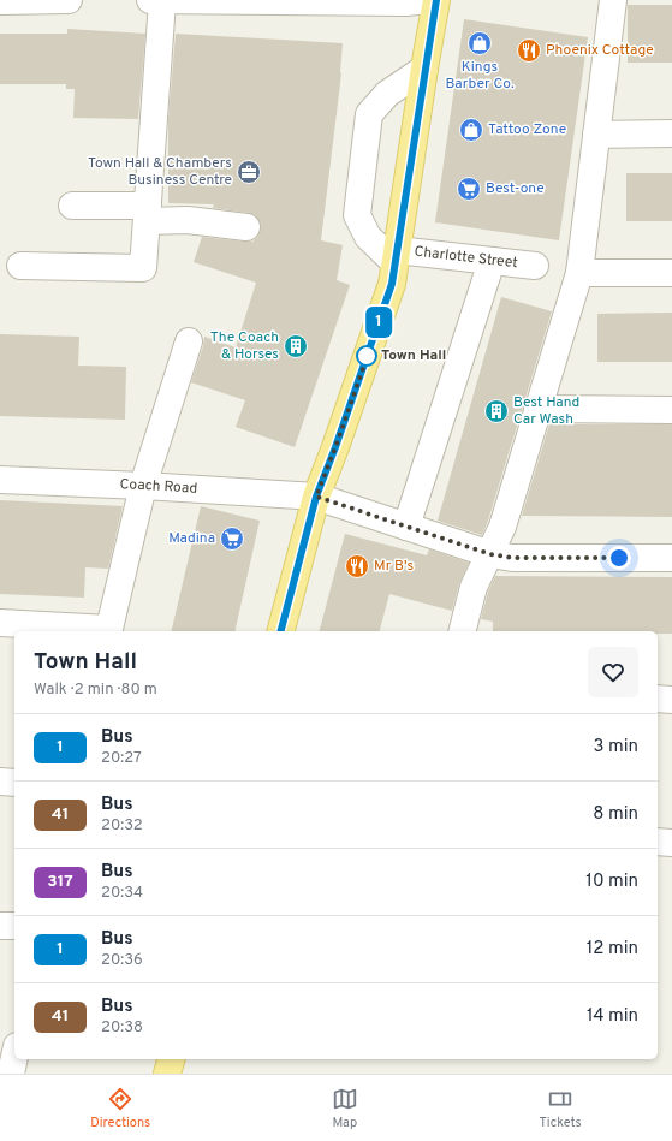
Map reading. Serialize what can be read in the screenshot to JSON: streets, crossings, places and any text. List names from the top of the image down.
{
  "streets": {
    "street": ["Charlotte Street", "Coach Road"]
  },
  "places": {
    "shop": ["Kings Barber Co.", "Tattoo Zone"],
    "restaurant": ["Phoenix Cottage", "Mr B's"],
    "office": ["Town Hall & Chambers Business Centre"],
    "supermarket": ["Best-one", "Madina"],
    "building": ["The Coach & Horses", "Best Hand Car Wash"],
    "other": ["Town Hall"]
  },
  "lines": ["bus line 1"],
  "page": {
    "on_map": "1",
    "heading": ["Town Hall", "Walk · 2 min · 80 m"],
    "list": [
      {
        "mark": "1",
        "name": "Bus",
        "note": "20:27",
        "value": "3 min"
      },
      {
        "mark": "41",
        "name": "Bus",
        "note": "20:32",
        "value": "8 min"
      },
      {
        "mark": "317",
        "name": "Bus",
        "note": "20:34",
        "value": "10 min"
      },
      {
        "mark": "1",
        "name": "Bus",
        "note": "20:36",
        "value": "12 min"
      },
      {
        "mark": "41",
        "name": "Bus",
        "note": "20:38",
        "value": "14 min"
      }
    ],
    "tabs": ["Directions", "Map", "Tickets"]
  }
}
